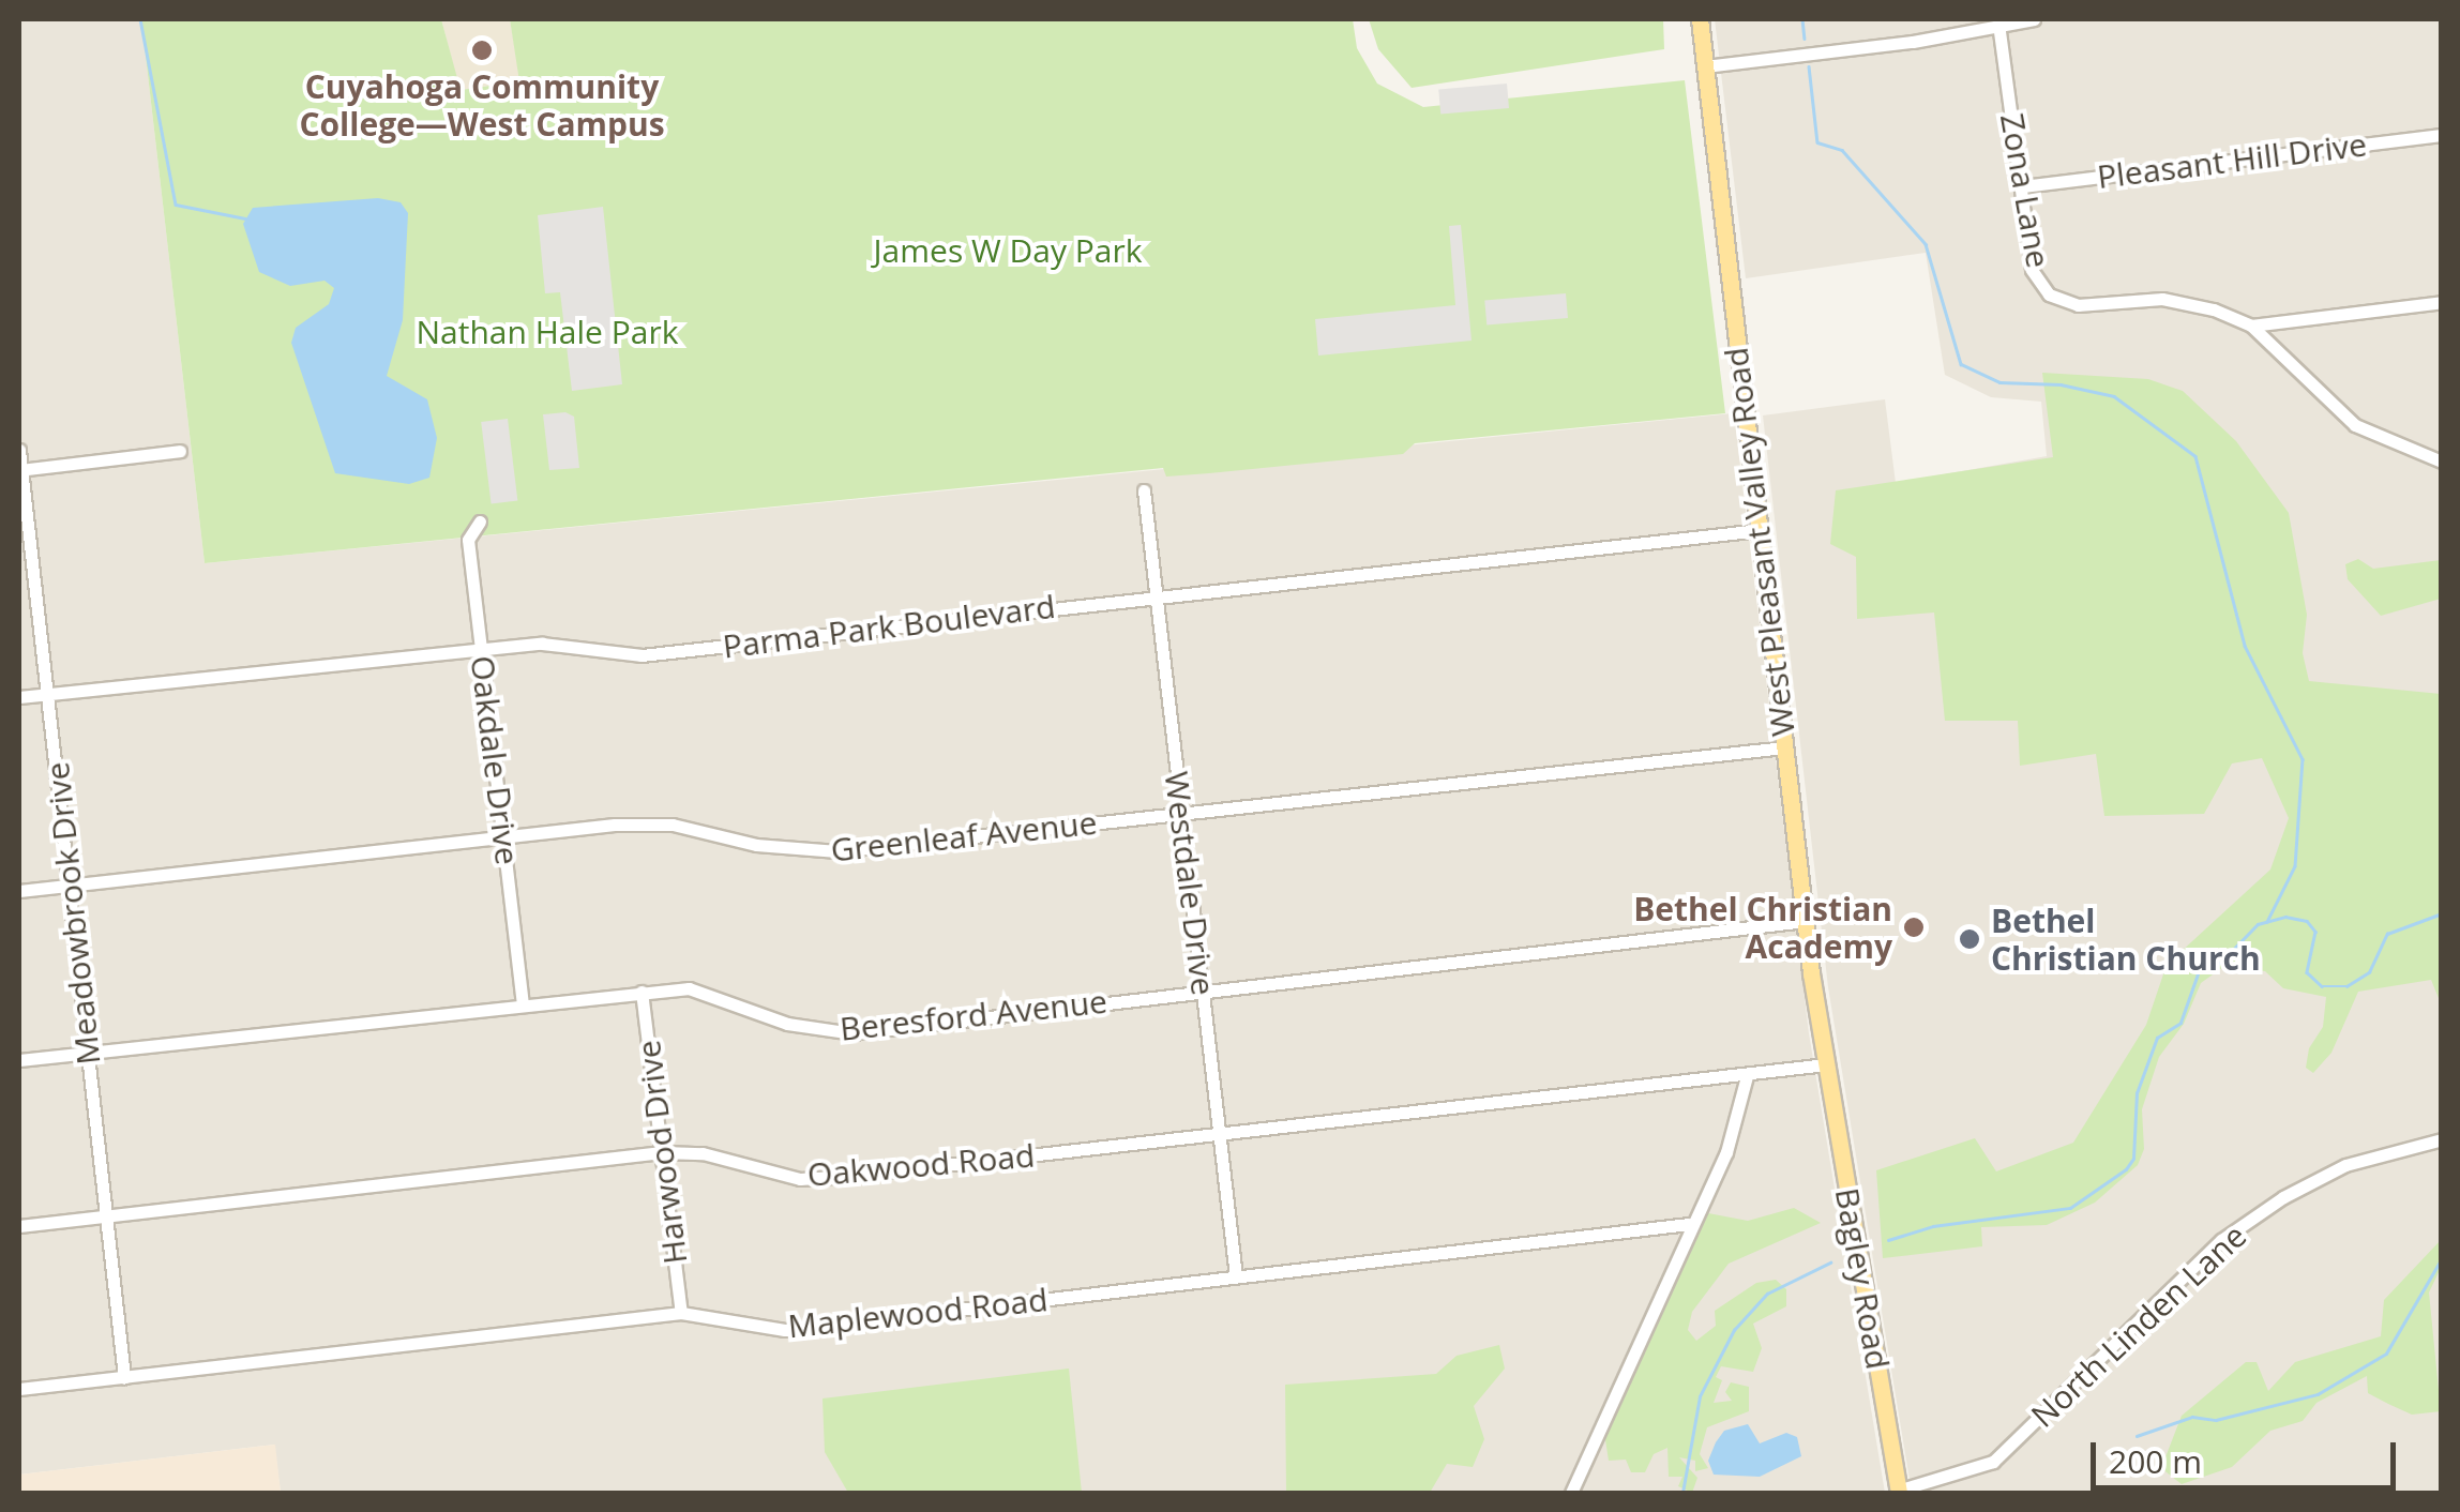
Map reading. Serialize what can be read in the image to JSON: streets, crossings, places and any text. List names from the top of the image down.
{
  "streets": {
    "main road": ["West Pleasant Valley Road", "Bagley Road"],
    "street": [
      "Pleasant Hill Drive",
      "Zona Lane",
      "Parma Park Boulevard",
      "Oakdale Drive",
      "Greenleaf Avenue",
      "Westdale Drive",
      "Meadowbrook Drive",
      "Beresford Avenue",
      "Harwood Drive",
      "Oakwood Road",
      "Maplewood Road",
      "North Linden Lane"
    ]
  },
  "crossings": [
    ["Pleasant Hill Drive", "Zona Lane"],
    ["West Pleasant Valley Road", "Parma Park Boulevard"],
    ["West Pleasant Valley Road", "Greenleaf Avenue"],
    ["West Pleasant Valley Road", "Beresford Avenue"],
    ["West Pleasant Valley Road", "Oakwood Road"],
    ["West Pleasant Valley Road", "Bagley Road"],
    ["Parma Park Boulevard", "Oakdale Drive"],
    ["Parma Park Boulevard", "Westdale Drive"],
    ["Parma Park Boulevard", "Meadowbrook Drive"],
    ["Oakdale Drive", "Greenleaf Avenue"],
    ["Oakdale Drive", "Beresford Avenue"],
    ["Greenleaf Avenue", "Westdale Drive"],
    ["Greenleaf Avenue", "Meadowbrook Drive"],
    ["Westdale Drive", "Beresford Avenue"],
    ["Westdale Drive", "Oakwood Road"],
    ["Westdale Drive", "Maplewood Road"],
    ["Meadowbrook Drive", "Beresford Avenue"],
    ["Meadowbrook Drive", "Oakwood Road"],
    ["Meadowbrook Drive", "Maplewood Road"],
    ["Beresford Avenue", "Harwood Drive"],
    ["Harwood Drive", "Oakwood Road"],
    ["Harwood Drive", "Maplewood Road"],
    ["Oakwood Road", "Bagley Road"],
    ["Bagley Road", "North Linden Lane"]
  ],
  "parks": ["James W Day Park", "Nathan Hale Park"],
  "places": ["Cuyahoga Community College—West Campus", "Bethel Christian Academy", "Bethel Christian Church"],
  "scale_bar": "200 m"
}
